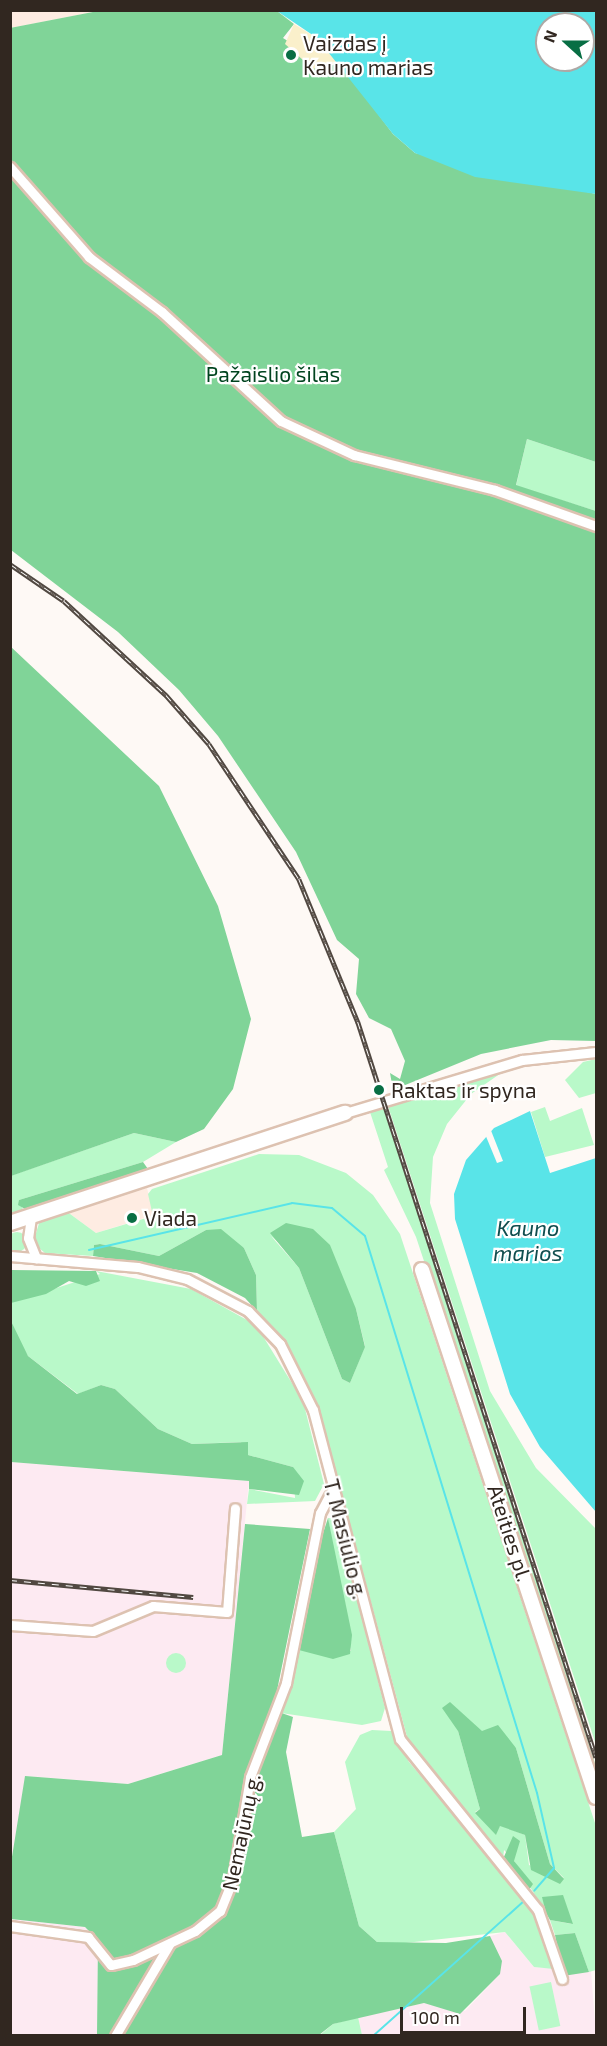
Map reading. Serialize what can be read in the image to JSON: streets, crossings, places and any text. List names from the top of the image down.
{
  "streets": {
    "main road": ["Ateities pl."],
    "street": ["T. Masiulio g.", "Nemajūnų g."]
  },
  "crossings": [
    ["T. Masiulio g.", "Nemajūnų g."]
  ],
  "water": ["Kauno marios"],
  "parks": ["Pažaislio šilas"],
  "places": ["Vaizdas į Kauno marias", "Raktas ir spyna", "Viada"],
  "scale_bar": "100 m",
  "north": "left"
}
